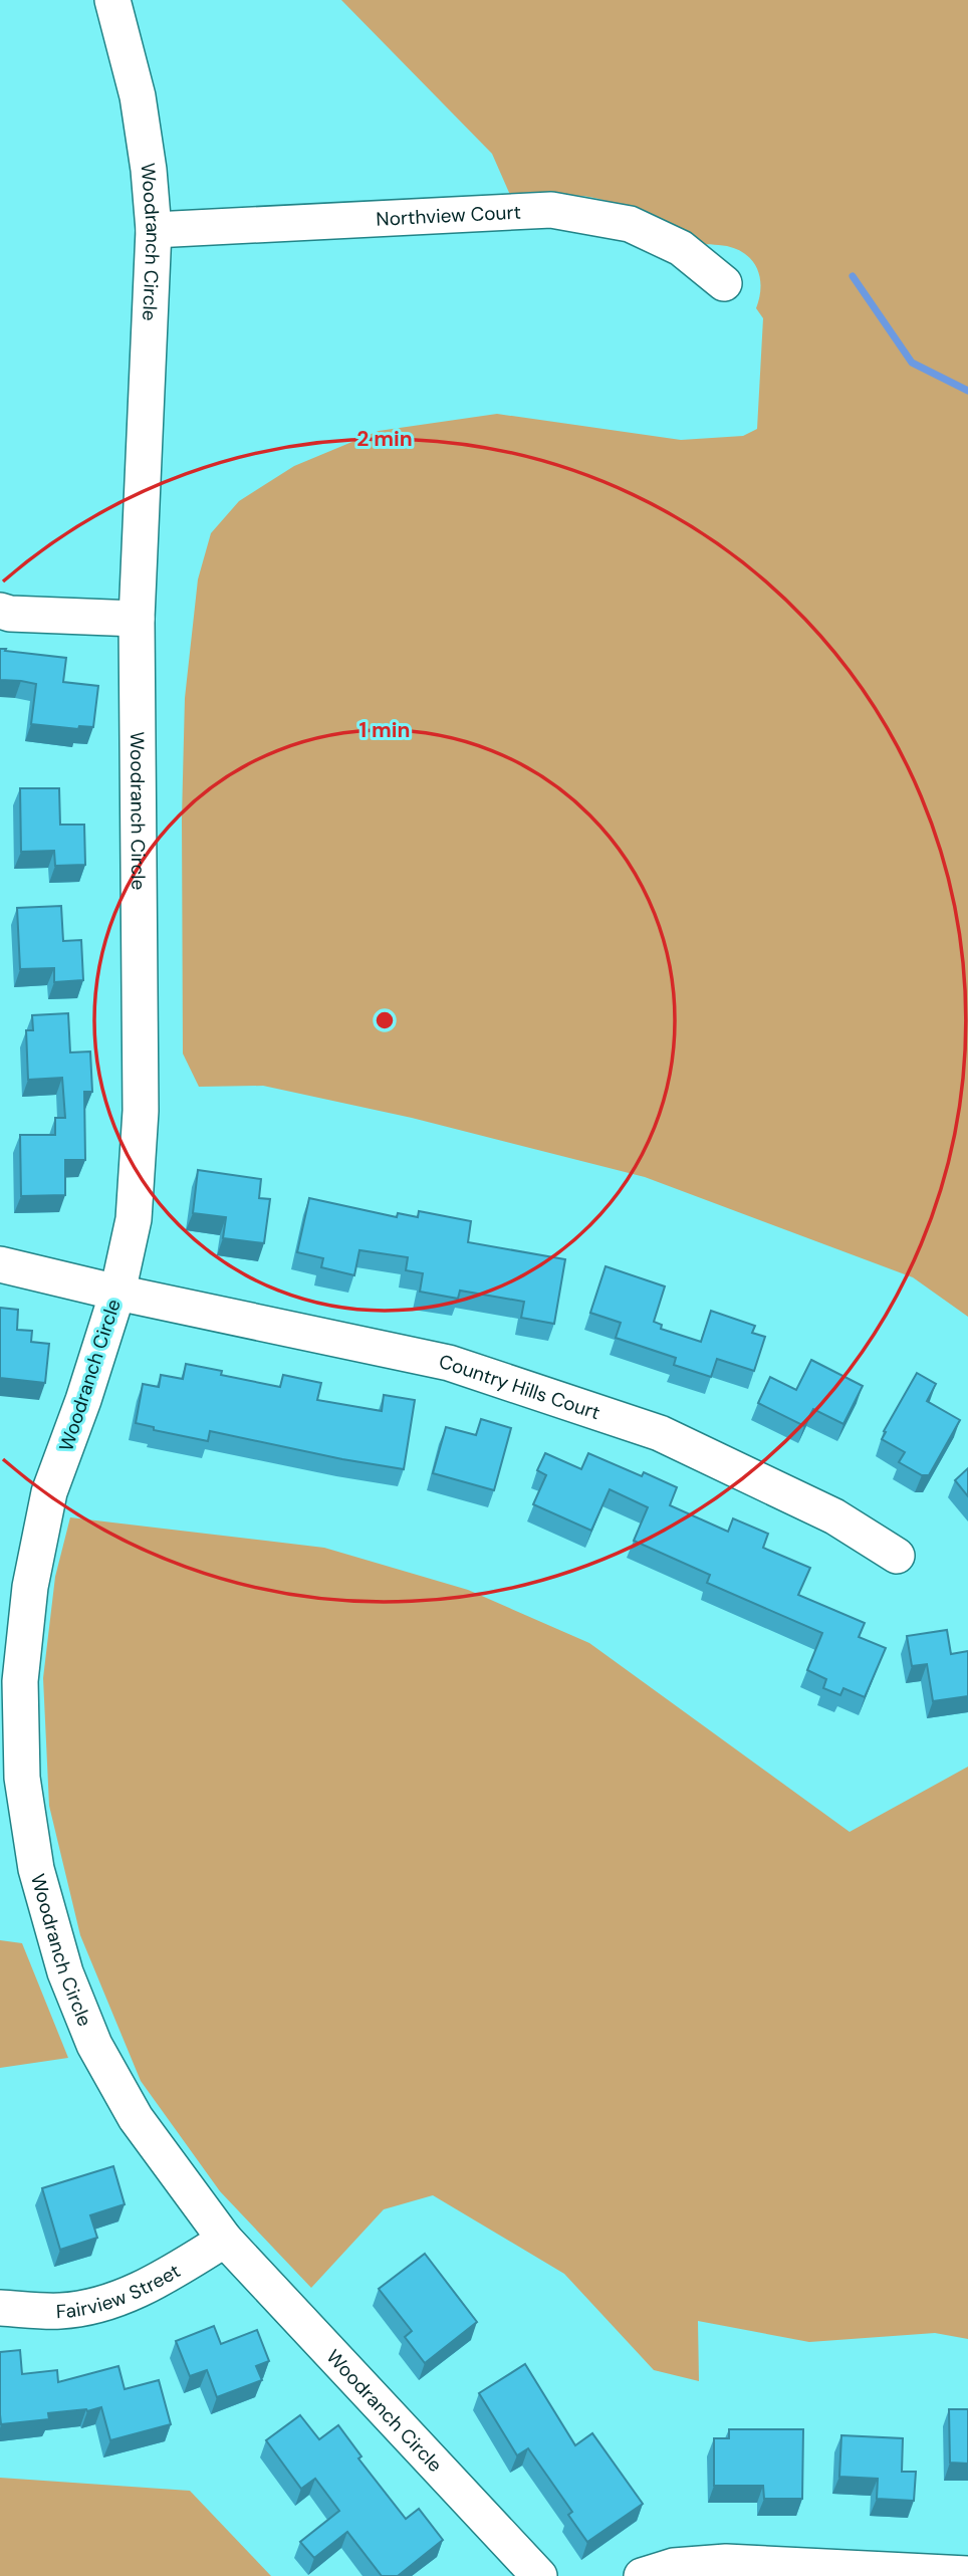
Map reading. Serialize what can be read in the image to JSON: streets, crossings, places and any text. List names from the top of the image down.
{
  "streets": {
    "street": [
      "Northview Court",
      "Woodranch Circle",
      "Country Hills Court",
      "Fairview Street"
    ]
  },
  "crossings": [
    ["Northview Court", "Woodranch Circle"],
    ["Woodranch Circle", "Country Hills Court"],
    ["Woodranch Circle", "Fairview Street"]
  ],
  "rings": ["2 min", "1 min"]
}
